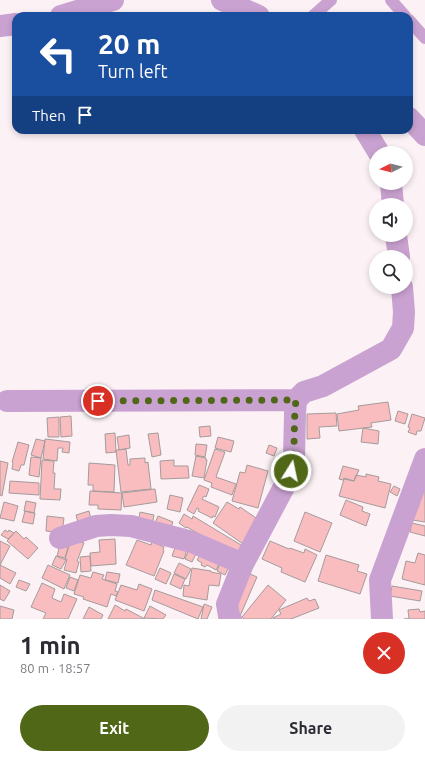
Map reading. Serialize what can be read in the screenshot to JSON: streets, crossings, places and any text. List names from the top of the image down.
{
  "north": "left",
  "page": {
    "turn": ["20 m", "Turn left"],
    "then": "Then",
    "heading": ["1 min", "80 m · 18:57"],
    "buttons": ["Exit", "Share"]
  }
}
